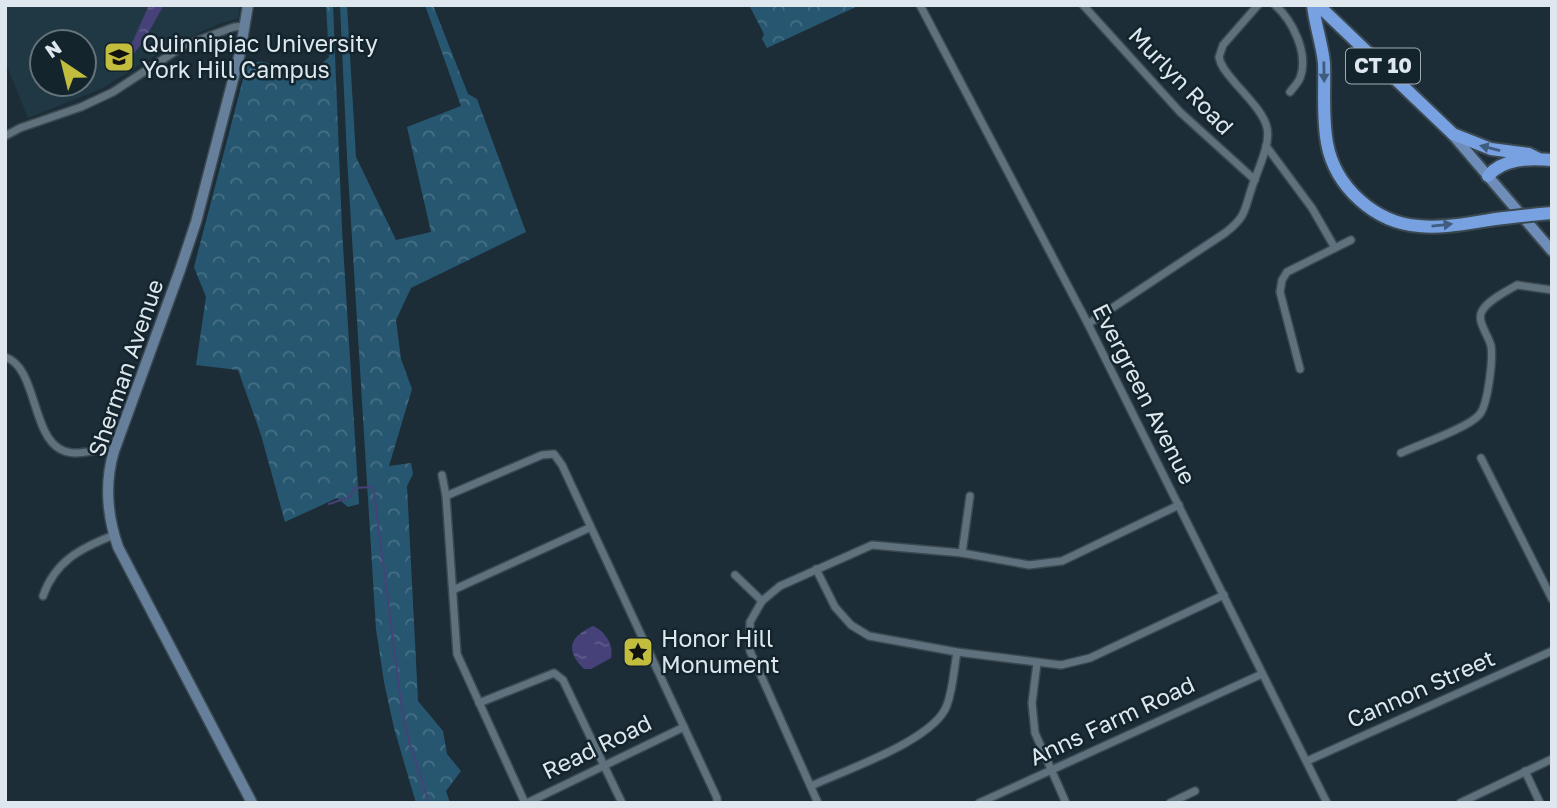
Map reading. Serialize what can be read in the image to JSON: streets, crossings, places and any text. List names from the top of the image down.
{
  "streets": {
    "highway": ["CT 10"],
    "main road": ["Sherman Avenue"],
    "street": [
      "Murlyn Road",
      "Evergreen Avenue",
      "Cannon Street",
      "Anns Farm Road",
      "Read Road"
    ]
  },
  "crossings": [
    ["Evergreen Avenue", "Cannon Street"],
    ["Evergreen Avenue", "Anns Farm Road"]
  ],
  "places": {
    "school or university": ["Quinnipiac University York Hill Campus"],
    "place": ["Honor Hill Monument"]
  },
  "north": "top left"
}
